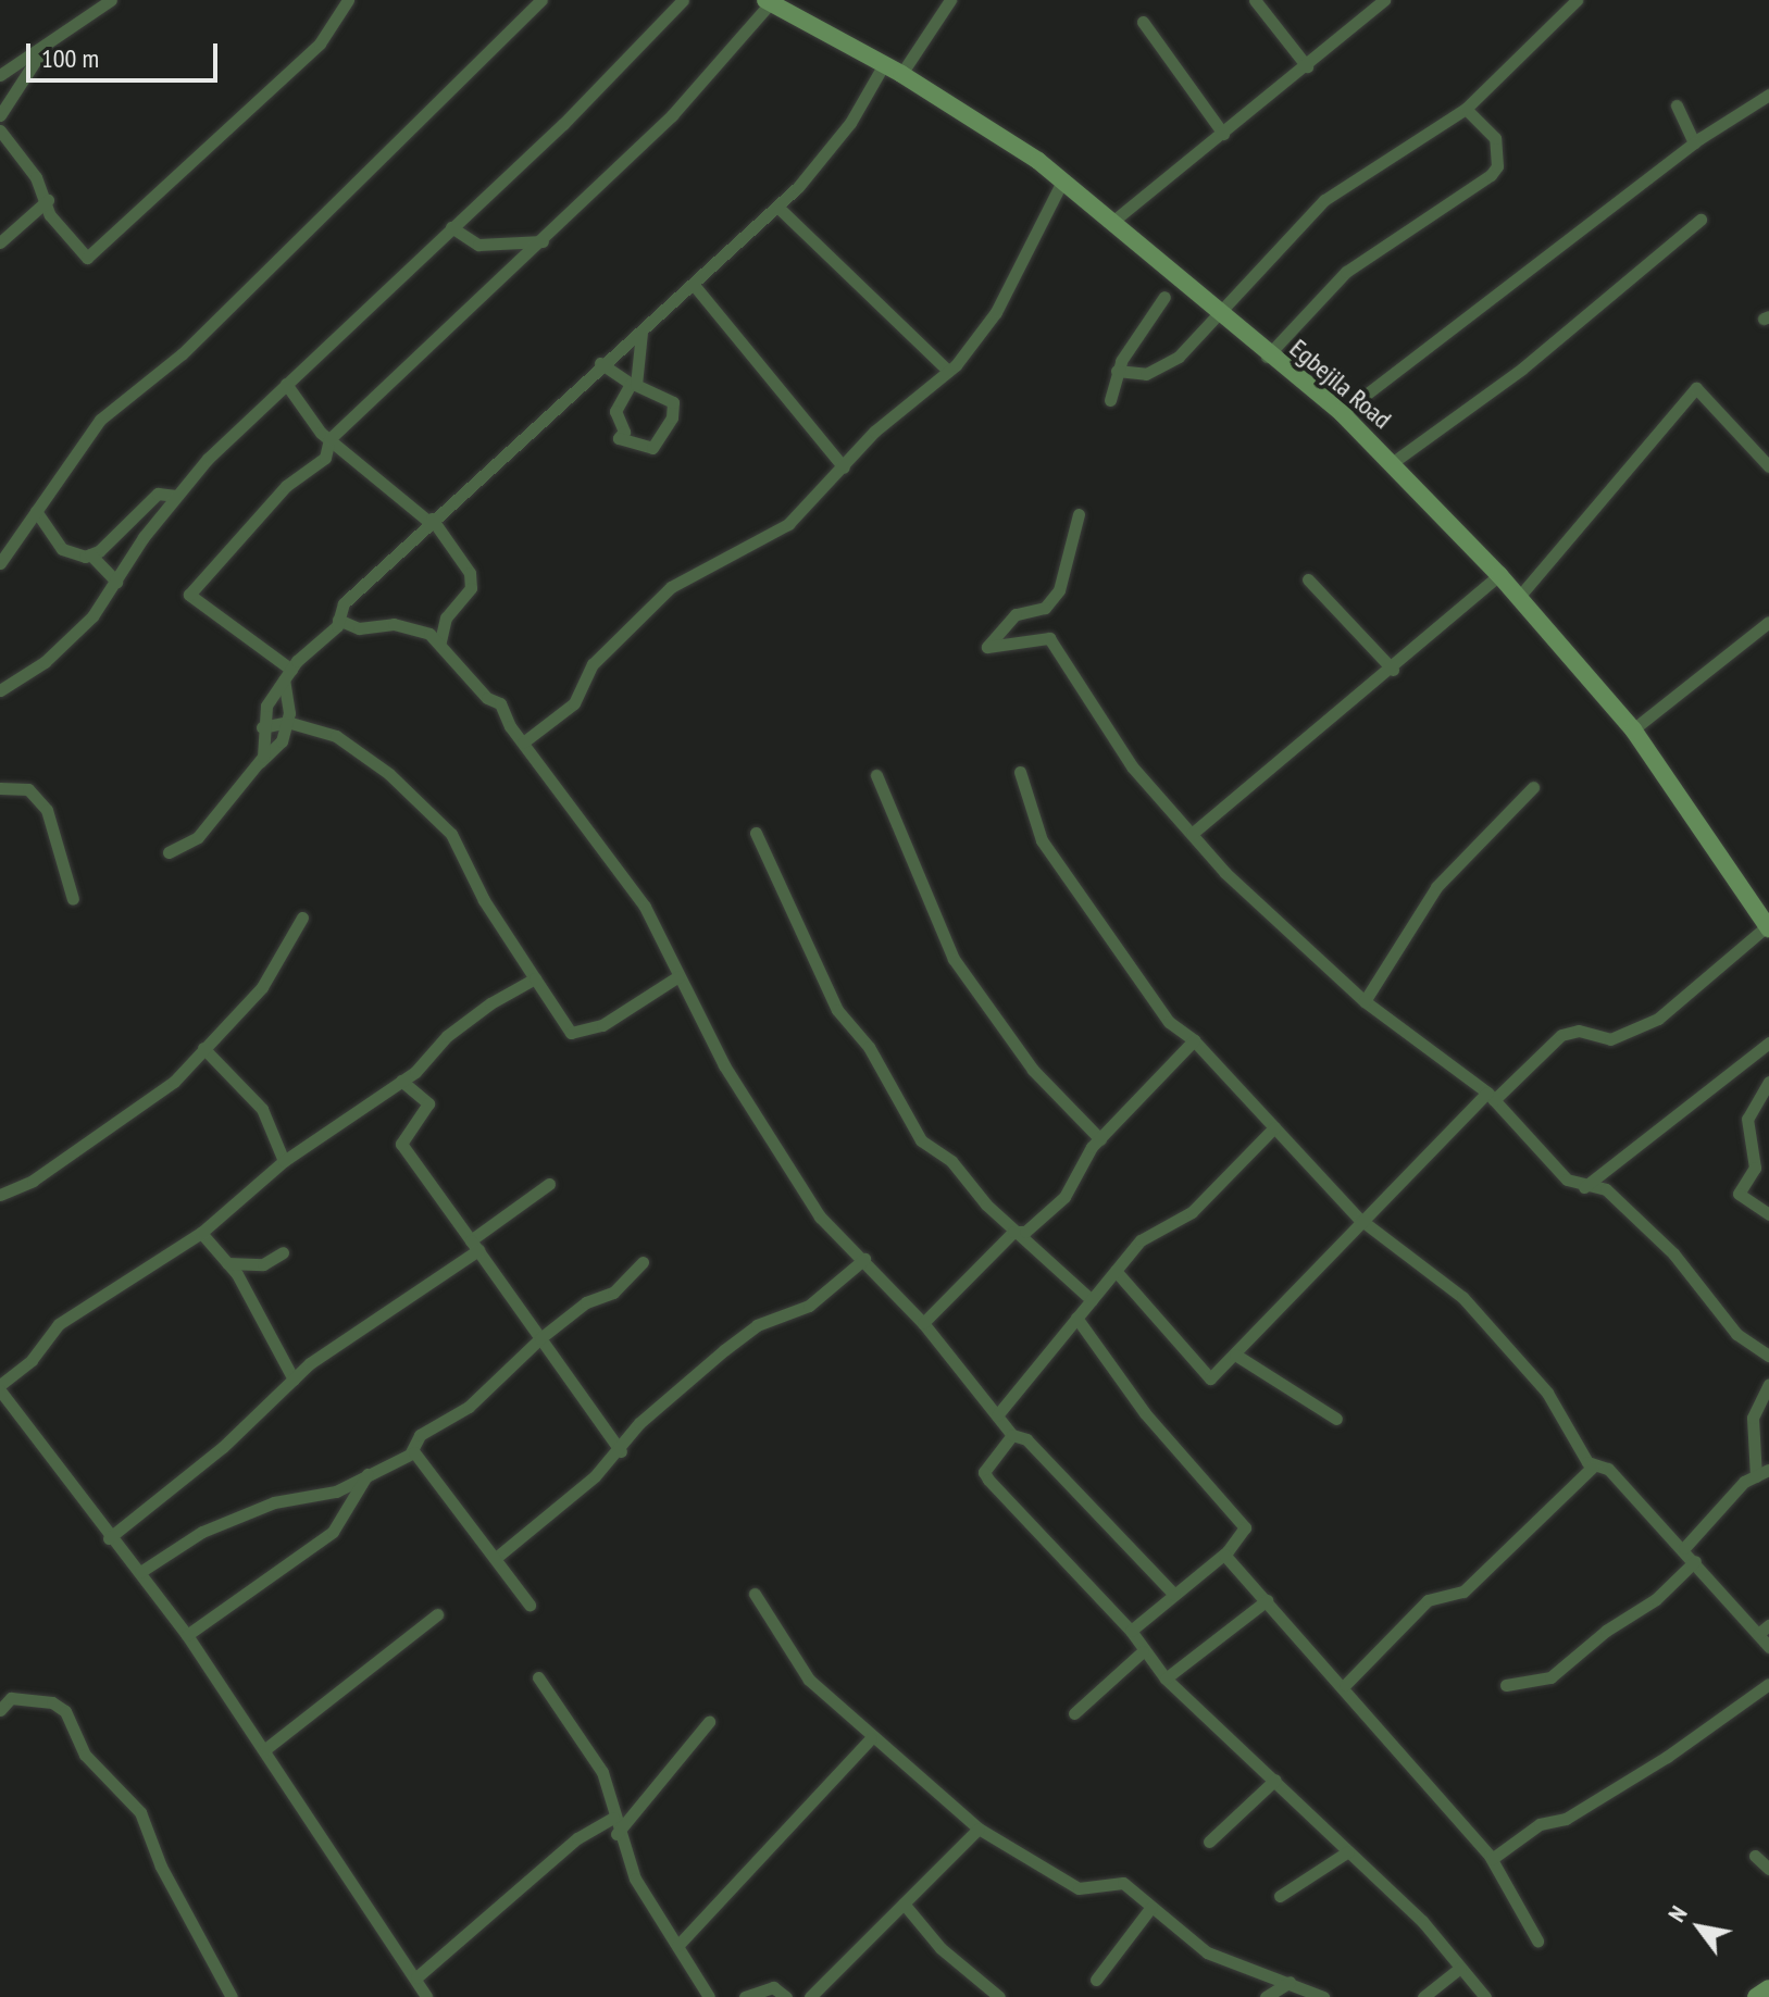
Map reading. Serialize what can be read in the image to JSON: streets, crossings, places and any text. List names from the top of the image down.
{
  "streets": {
    "street": ["Egbejila Road"]
  },
  "scale_bar": "100 m",
  "north": "top left"
}
